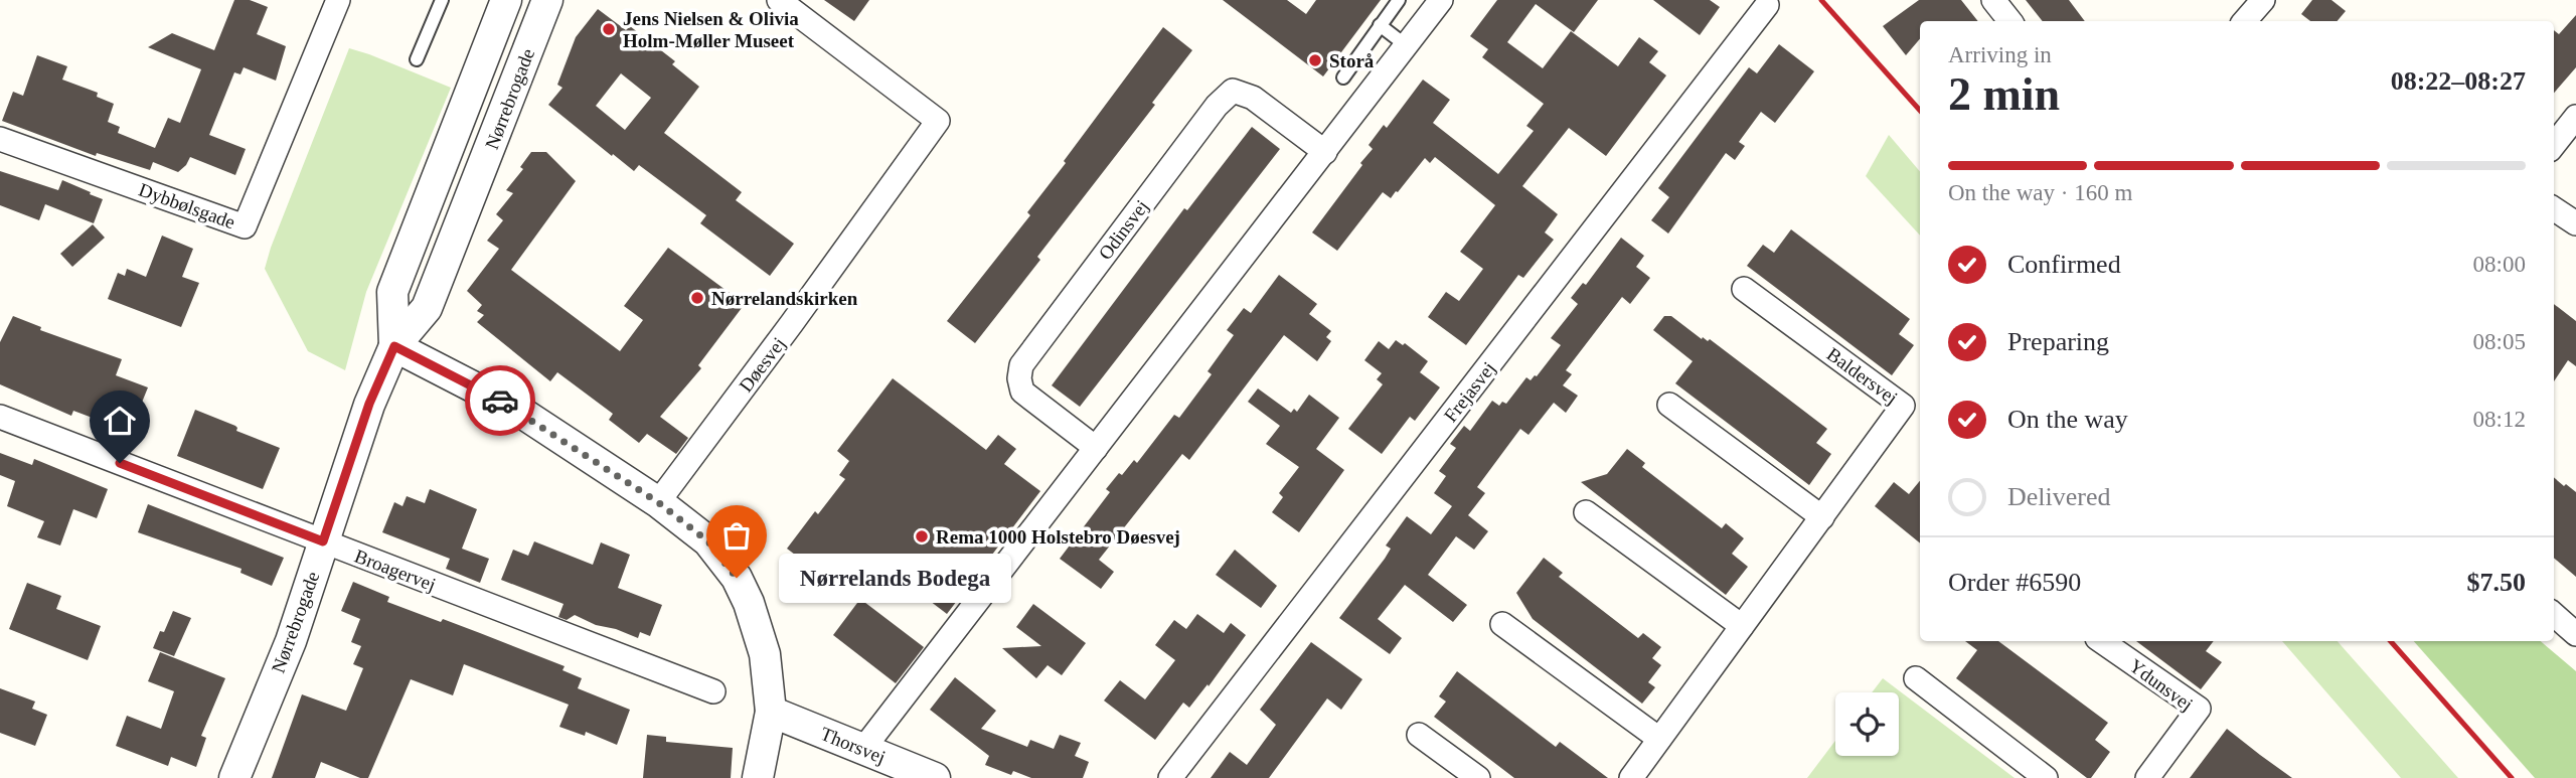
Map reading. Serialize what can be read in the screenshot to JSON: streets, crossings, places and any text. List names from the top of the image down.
{
  "streets": {
    "street": [
      "Nørrebrogade",
      "Dybbølsgade",
      "Odinsvej",
      "Døesvej",
      "Baldersvej",
      "Frejasvej",
      "Broagervej",
      "Ydunsvej",
      "Thorsvej"
    ]
  },
  "crossings": [
    ["Nørrebrogade", "Broagervej"]
  ],
  "places": [
    "Jens Nielsen & Olivia Holm-Møller Museet",
    "Storå",
    "Nørrelandskirken",
    "Rema 1000 Holstebro Døesvej",
    "Nørrelands Bodega"
  ],
  "page": {
    "heading": ["2 min", "Arriving in", "08:22–08:27"],
    "panel": ["Order #6590", "$7.50"],
    "bar": "On the way · 160 m",
    "list": [
      ["Confirmed", "08:00"],
      ["Preparing", "08:05"],
      ["On the way", "08:12"],
      "Delivered"
    ],
    "bubble": "Nørrelands Bodega"
  }
}
